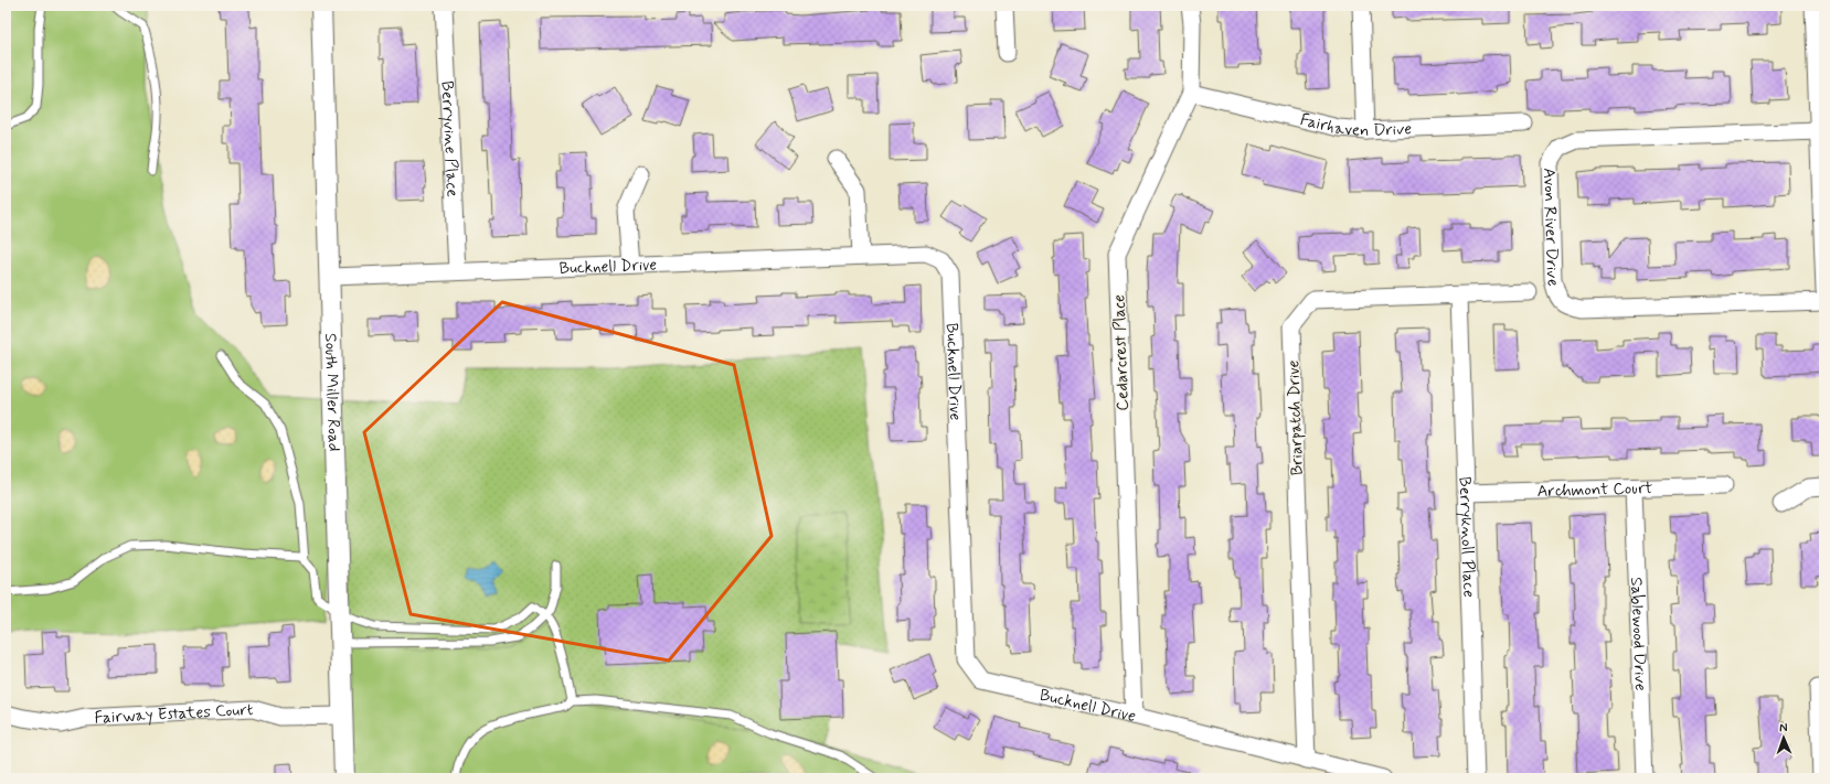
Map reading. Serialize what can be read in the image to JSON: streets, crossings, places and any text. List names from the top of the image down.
{
  "streets": {
    "street": [
      "Fairhaven Drive",
      "Berryvine Place",
      "Avon River Drive",
      "Bucknell Drive",
      "Cedarcrest Place",
      "South Miller Road",
      "Briarpatch Drive",
      "Archmont Court",
      "Berryknoll Place",
      "Sablewood Drive",
      "Fairway Estates Court"
    ]
  },
  "crossings": [
    ["Fairhaven Drive", "Cedarcrest Place"],
    ["Berryvine Place", "Bucknell Drive"],
    ["Bucknell Drive", "Cedarcrest Place"],
    ["Bucknell Drive", "South Miller Road"],
    ["Bucknell Drive", "Briarpatch Drive"],
    ["South Miller Road", "Fairway Estates Court"],
    ["Briarpatch Drive", "Berryknoll Place"],
    ["Archmont Court", "Berryknoll Place"],
    ["Archmont Court", "Sablewood Drive"]
  ],
  "north": "top"
}
